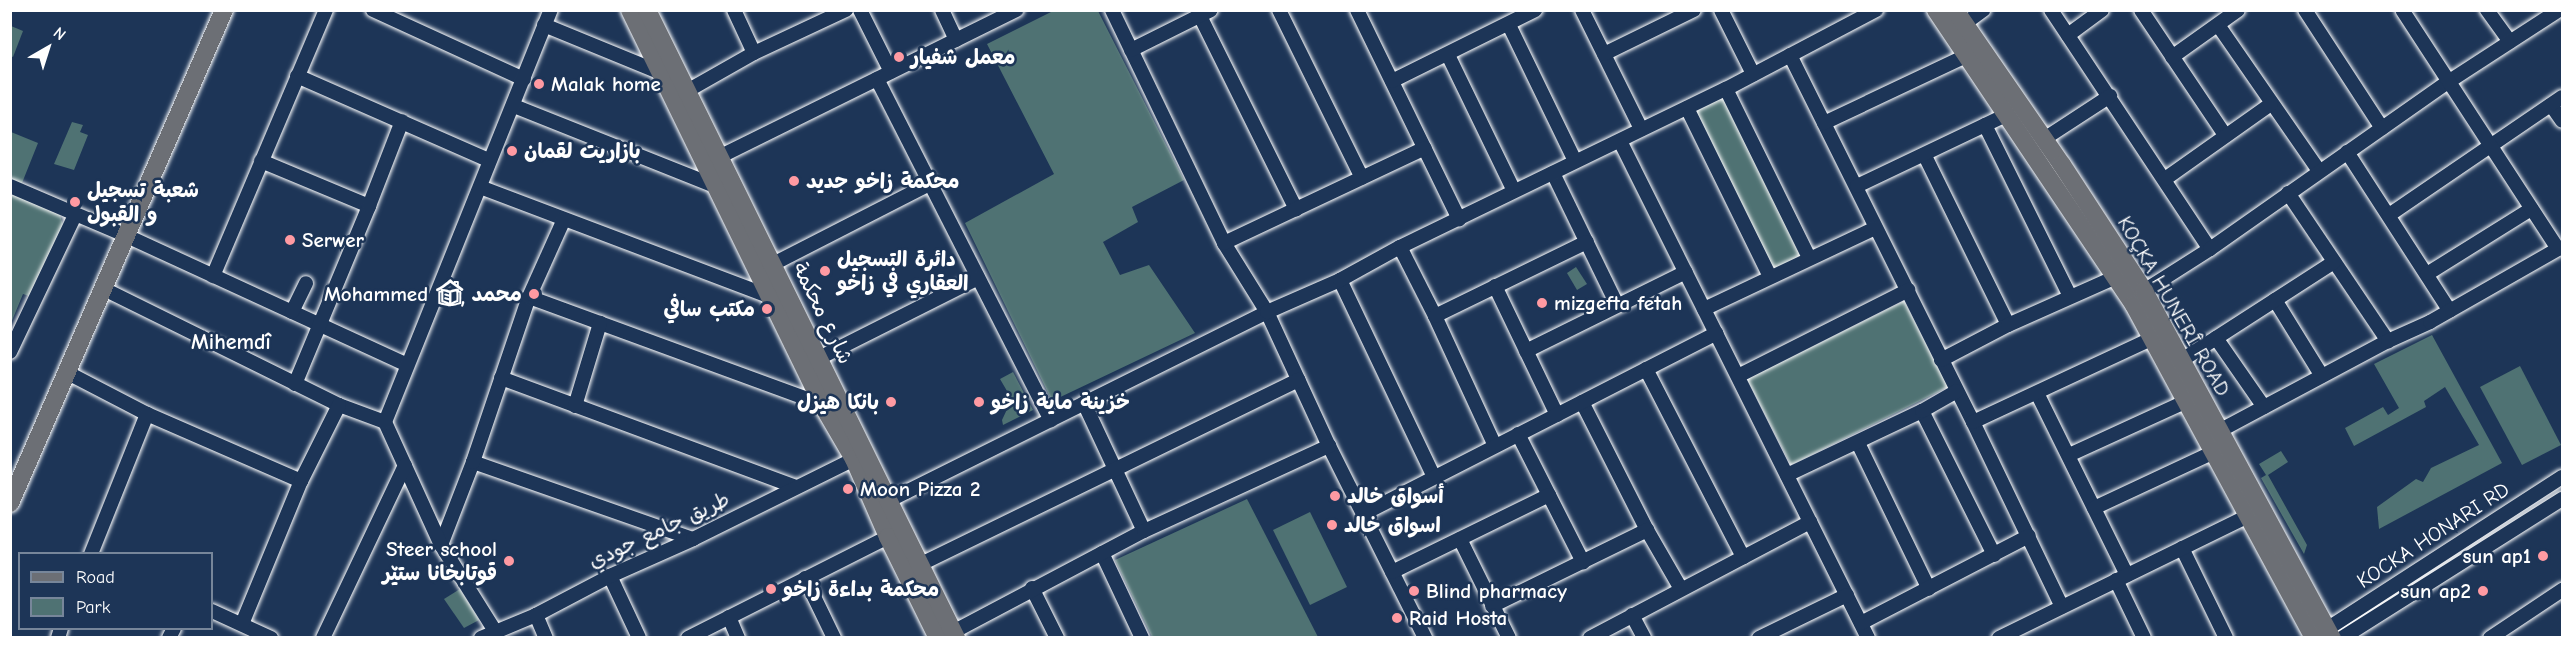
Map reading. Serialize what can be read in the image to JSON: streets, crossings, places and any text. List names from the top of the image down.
{
  "streets": {
    "main road": ["KOÇKA HUNERÎ ROAD", "شارع محكمة"],
    "street": ["طريق جامع جودي", "KOCKA HONARI RD"]
  },
  "crossings": [
    ["KOÇKA HUNERÎ ROAD", "KOCKA HONARI RD"],
    ["شارع محكمة", "طريق جامع جودي"]
  ],
  "districts": ["Mihemdî"],
  "places": [
    "معمل شفيار",
    "Malak home",
    "بازاريت لقمان",
    "محكمة زاخو جديد",
    "شعبة تسجيل و القبول",
    "Serwer",
    "دائرة التسجيل العقاري في زاخو",
    "Mohammed 🏠 محمد",
    "mizgefta fetah",
    "مكتب سافي",
    "بانکا هیزل",
    "خزينة ماية زاخو",
    "Moon Pizza 2",
    "أسواق خالد",
    "اسواق خالد",
    "sun ap1",
    "Steer school قوتابخانا ستێر",
    "محكمة بداءة زاخو",
    "Blind pharmacy",
    "sun ap2",
    "Raid Hosta"
  ],
  "legend": ["Road", "Park"],
  "north": "top right"
}
